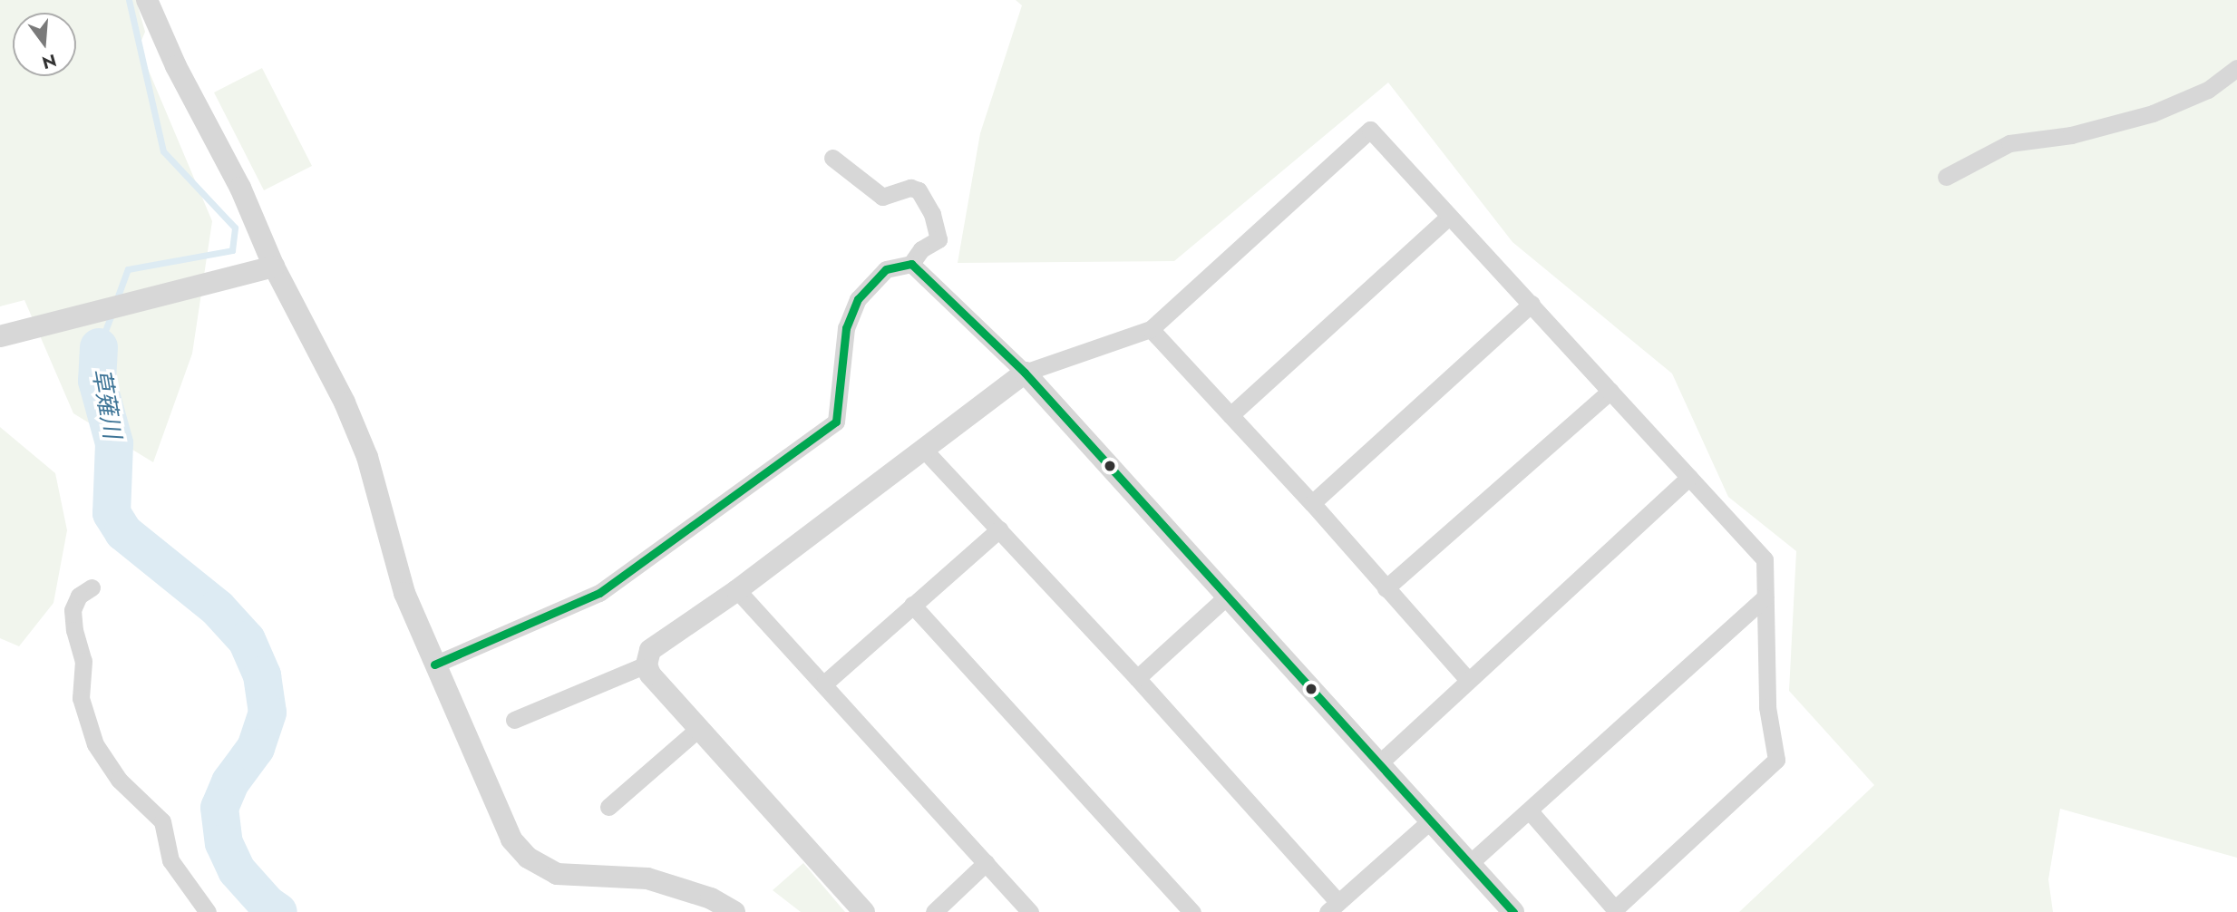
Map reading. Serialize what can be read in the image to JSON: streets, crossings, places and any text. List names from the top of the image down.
{
  "water": ["草薙川"],
  "north": "bottom"
}
